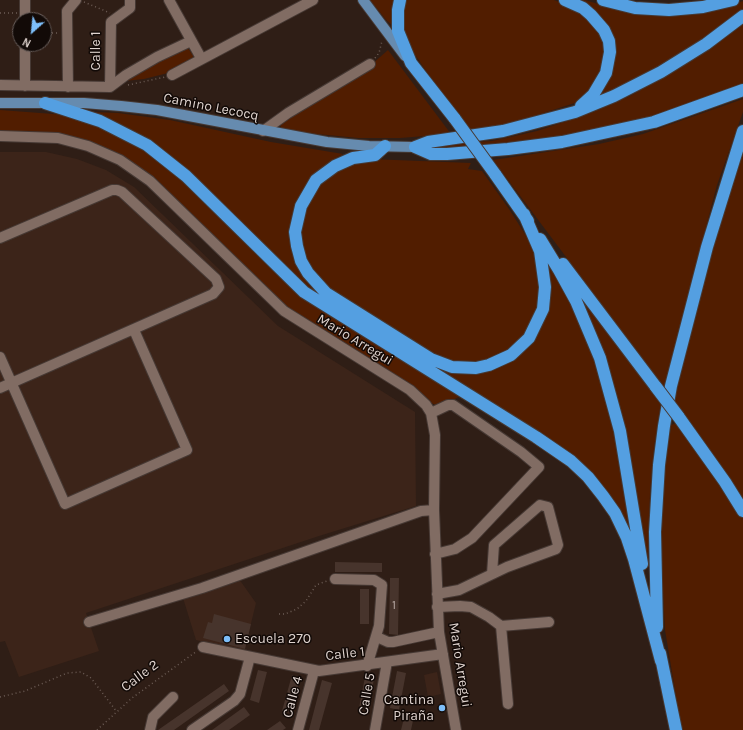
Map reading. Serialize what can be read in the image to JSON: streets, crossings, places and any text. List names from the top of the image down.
{
  "streets": {
    "main road": ["Camino Lecocq"],
    "street": [
      "Calle 1",
      "Mario Arregui",
      "Calle 5",
      "Calle 4"
    ],
    "path": ["Calle 2"]
  },
  "crossings": [
    ["Calle 1", "Camino Lecocq"],
    ["Calle 1", "Mario Arregui"],
    ["Calle 1", "Calle 2"],
    ["Calle 1", "Calle 5"],
    ["Calle 1", "Calle 4"]
  ],
  "places": ["Escuela 270", "Cantina Piraña"],
  "house_numbers": ["1"],
  "north": "bottom left"
}
